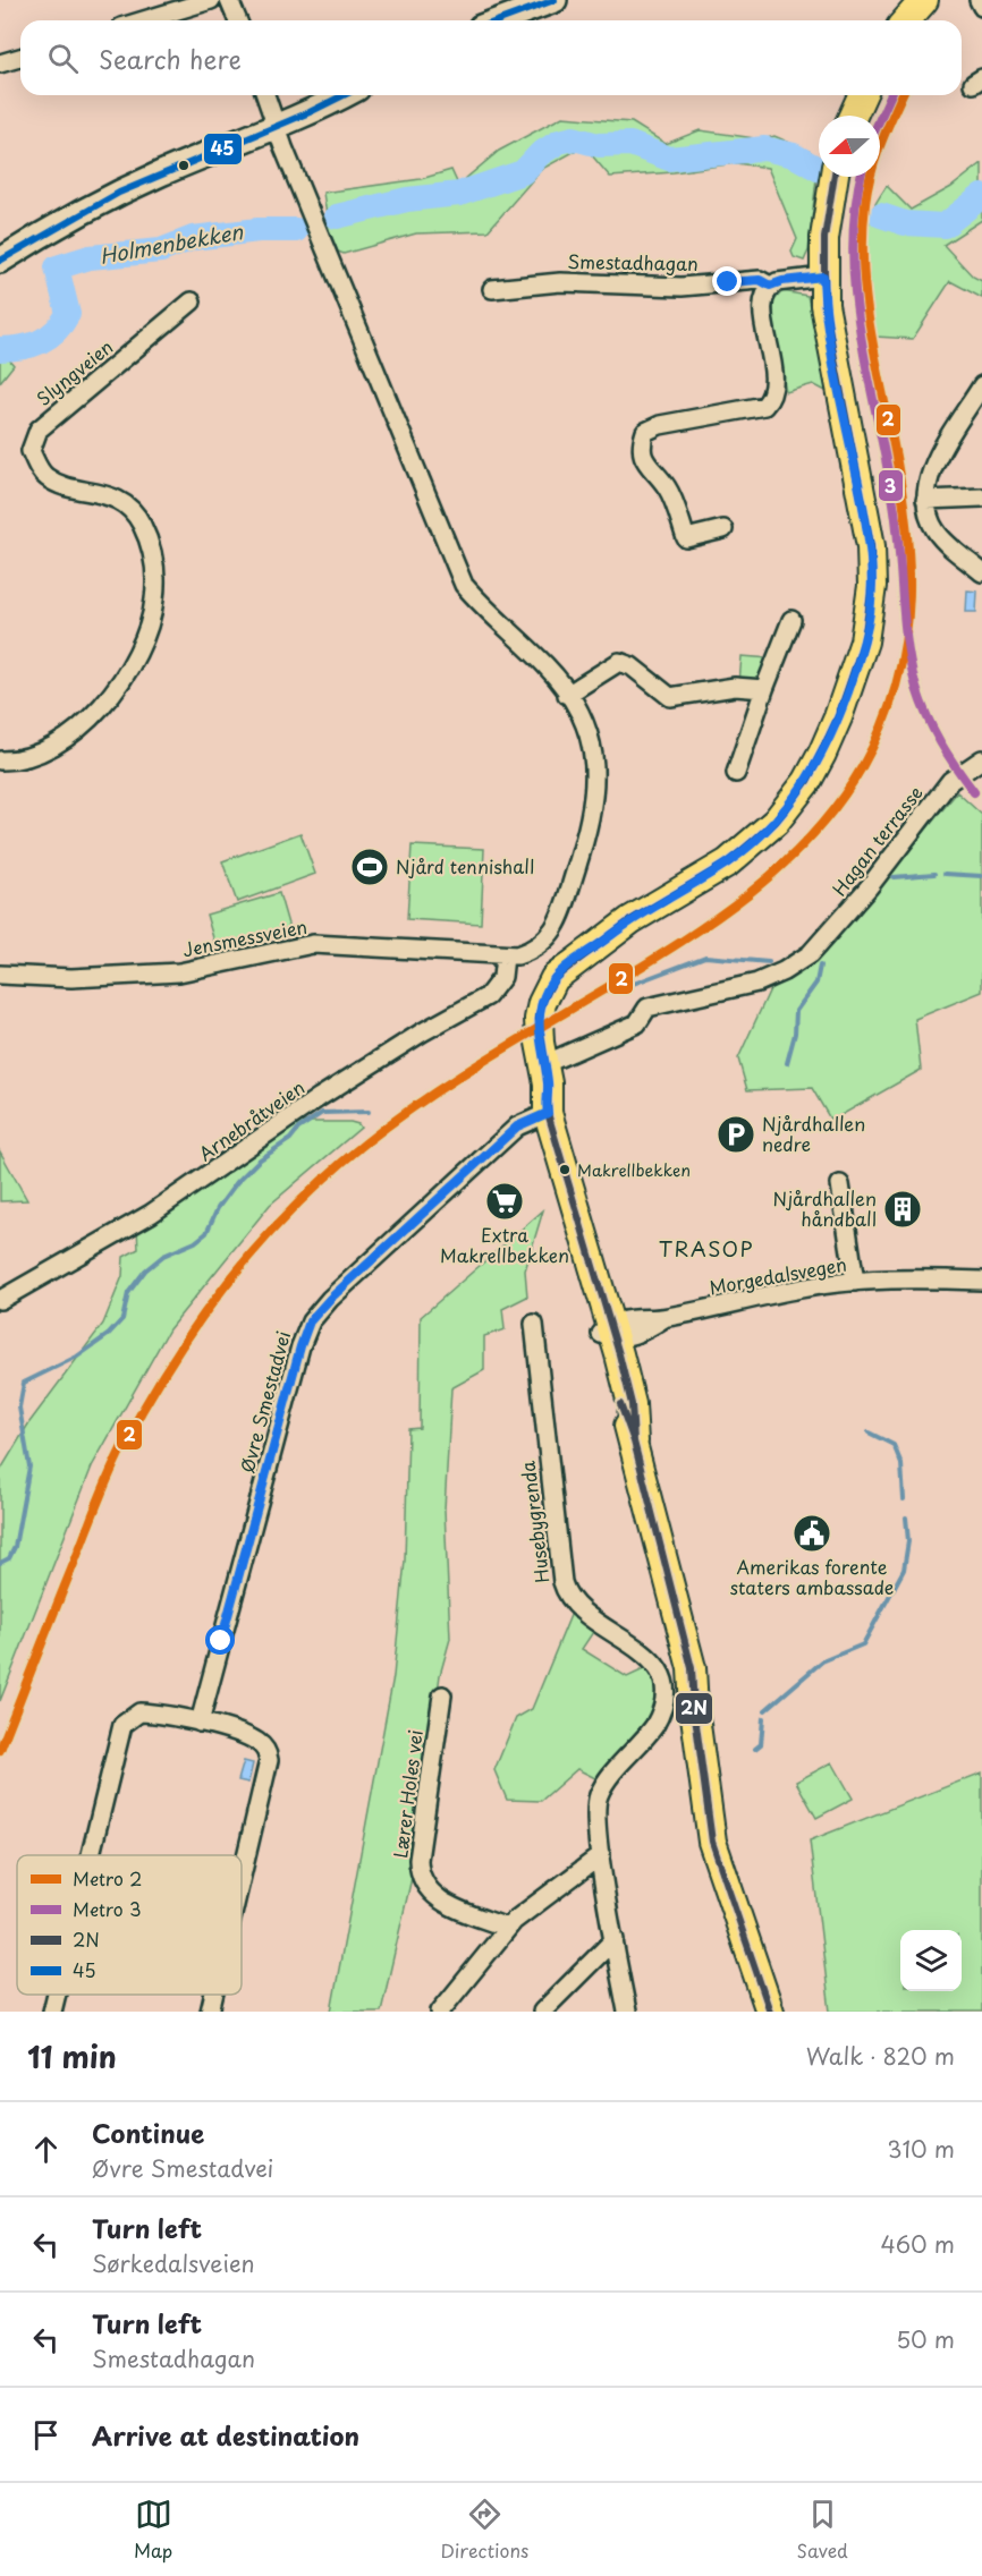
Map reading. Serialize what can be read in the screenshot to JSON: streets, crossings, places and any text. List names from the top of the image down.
{
  "streets": {
    "street": [
      "Smestadhagan",
      "Slyngveien",
      "Hagan terrasse",
      "Jensmessveien",
      "Arnebråtveien",
      "Morgedalsvegen",
      "Øvre Smestadvei",
      "Husebygrenda",
      "Lærer Holes vei"
    ]
  },
  "crossings": [
    ["Jensmessveien", "Arnebråtveien"]
  ],
  "districts": ["TRASOP"],
  "water": ["Holmenbekken"],
  "places": {
    "sports": ["Njård tennishall"],
    "parking": ["Njårdhallen nedre"],
    "other": ["Makrellbekken"],
    "supermarket": ["Extra Makrellbekken"],
    "building": ["Njårdhallen håndball"],
    "public building": ["Amerikas forente staters ambassade"]
  },
  "lines": [
    "transit line 45",
    "metro line 2",
    "metro line 3",
    "transit line 2N"
  ],
  "legend": [
    "Metro 2",
    "Metro 3",
    "2N",
    "45"
  ],
  "north": "left",
  "page": {
    "search": "Search here",
    "heading": ["11 min", "Walk · 820 m"],
    "list": [
      ["Continue", "Øvre Smestadvei", "310 m"],
      ["Turn left", "Sørkedalsveien", "460 m"],
      ["Turn left", "Smestadhagan", "50 m"],
      "Arrive at destination"
    ],
    "nav": ["Map", "Directions", "Saved"]
  }
}
